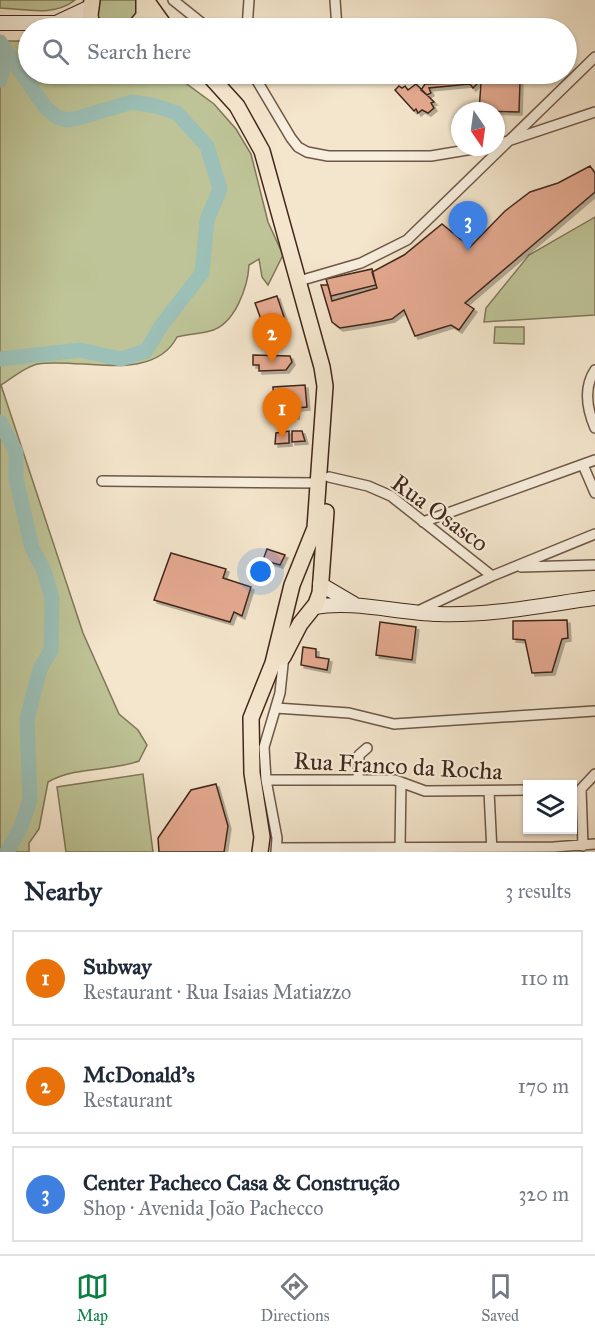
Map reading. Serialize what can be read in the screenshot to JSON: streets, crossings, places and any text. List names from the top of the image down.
{
  "streets": {
    "street": ["Rua Osasco", "Rua Franco da Rocha"]
  },
  "north": "bottom",
  "page": {
    "search": "Search here",
    "pins": ["3", "2", "1"],
    "heading": ["Nearby", "3 results"],
    "list": [
      {
        "mark": "1",
        "name": "Subway",
        "note": "Restaurant · Rua Isaias Matiazzo",
        "value": "110 m"
      },
      {
        "mark": "2",
        "name": "McDonald's",
        "note": "Restaurant",
        "value": "170 m"
      },
      {
        "mark": "3",
        "name": "Center Pacheco Casa & Construção",
        "note": "Shop · Avenida João Pachecco",
        "value": "320 m"
      }
    ],
    "nav": ["Map", "Directions", "Saved"]
  }
}
